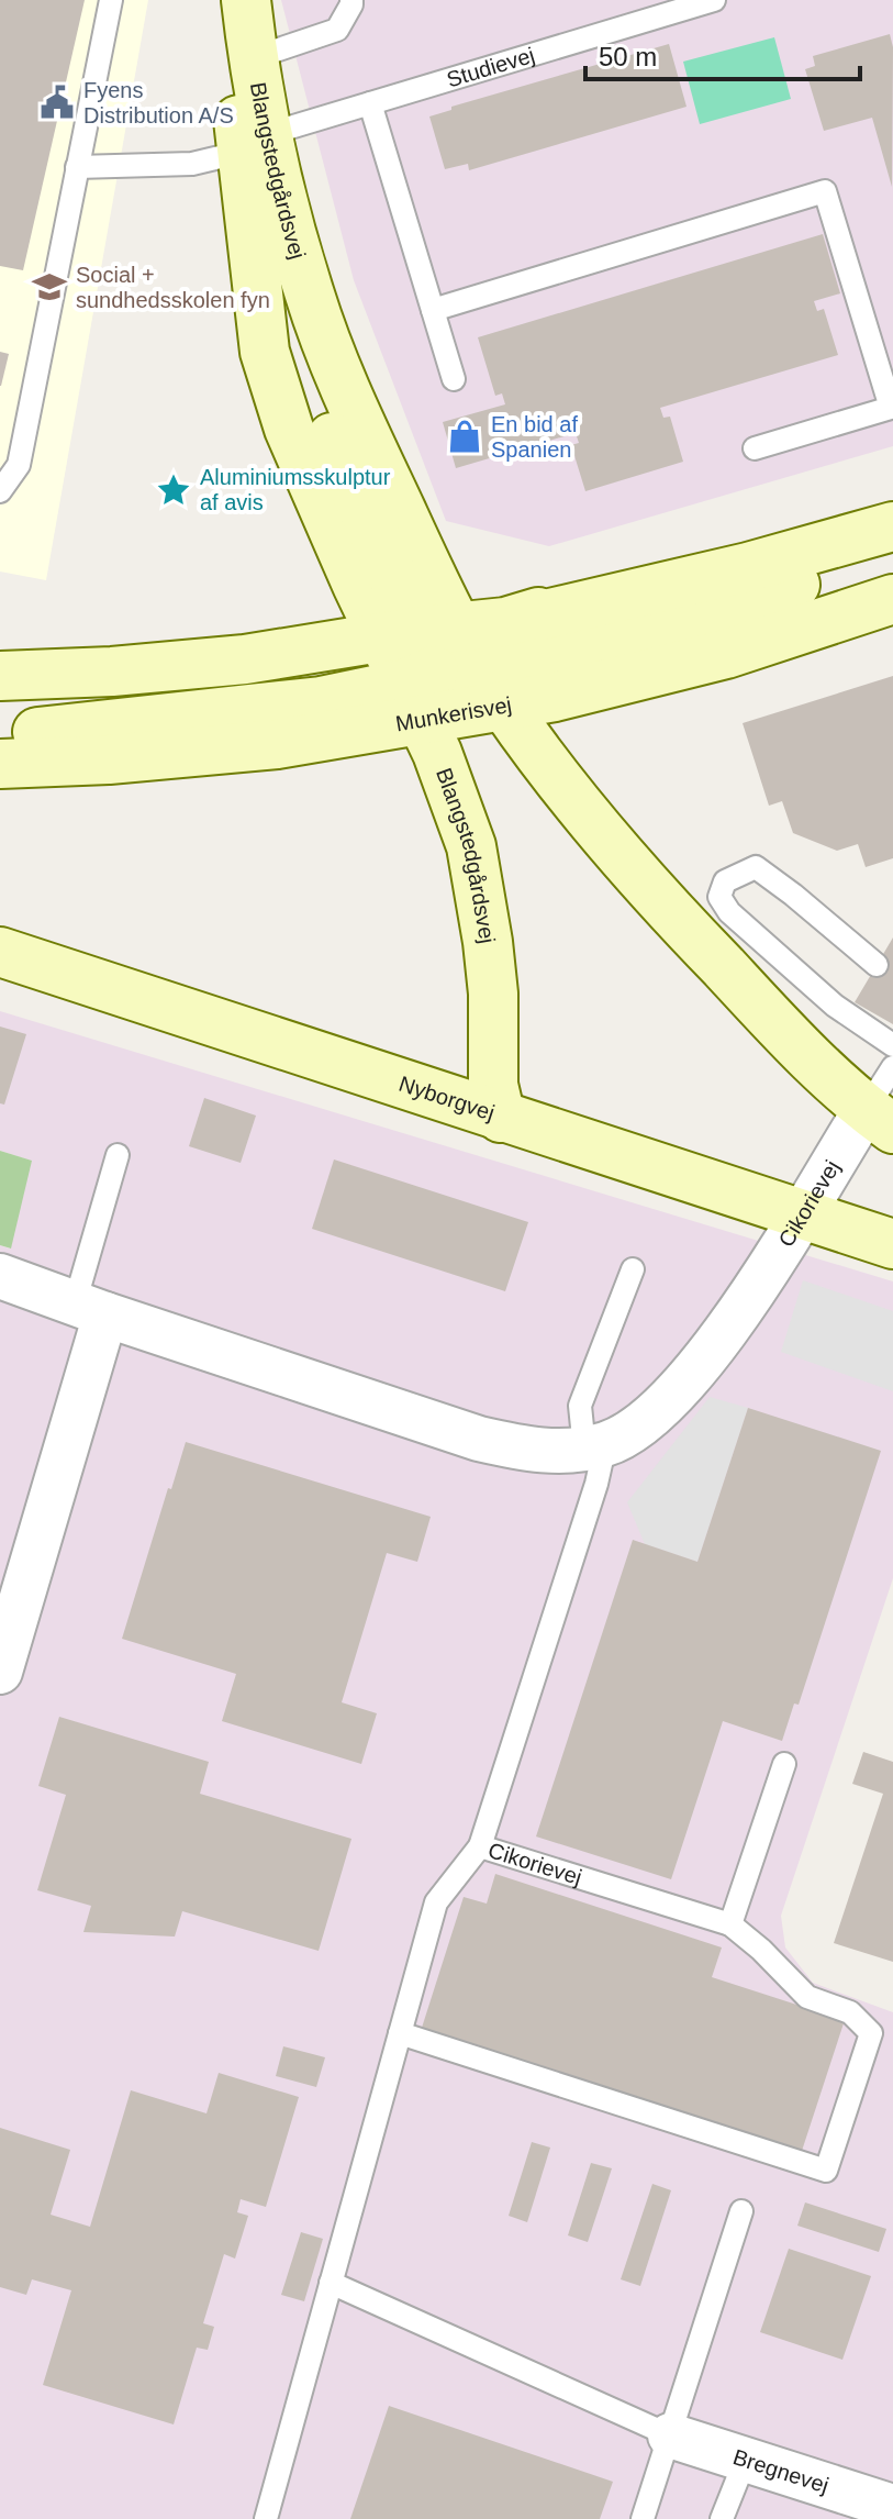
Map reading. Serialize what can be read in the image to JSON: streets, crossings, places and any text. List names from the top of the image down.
{
  "streets": {
    "main road": ["Blangstedgårdsvej", "Munkerisvej", "Nyborgvej"],
    "street": ["Cikorievej", "Bregnevej"],
    "lane": ["Studievej"]
  },
  "crossings": [
    ["Studievej", "Blangstedgårdsvej"],
    ["Blangstedgårdsvej", "Munkerisvej"],
    ["Blangstedgårdsvej", "Nyborgvej"],
    ["Nyborgvej", "Cikorievej"]
  ],
  "places": {
    "public building": ["Fyens Distribution A/S"],
    "school or university": ["Social + sundhedsskolen fyn"],
    "shop": ["En bid af Spanien"],
    "place": ["Aluminiumsskulptur af avis"]
  },
  "scale_bar": "50 m"
}
